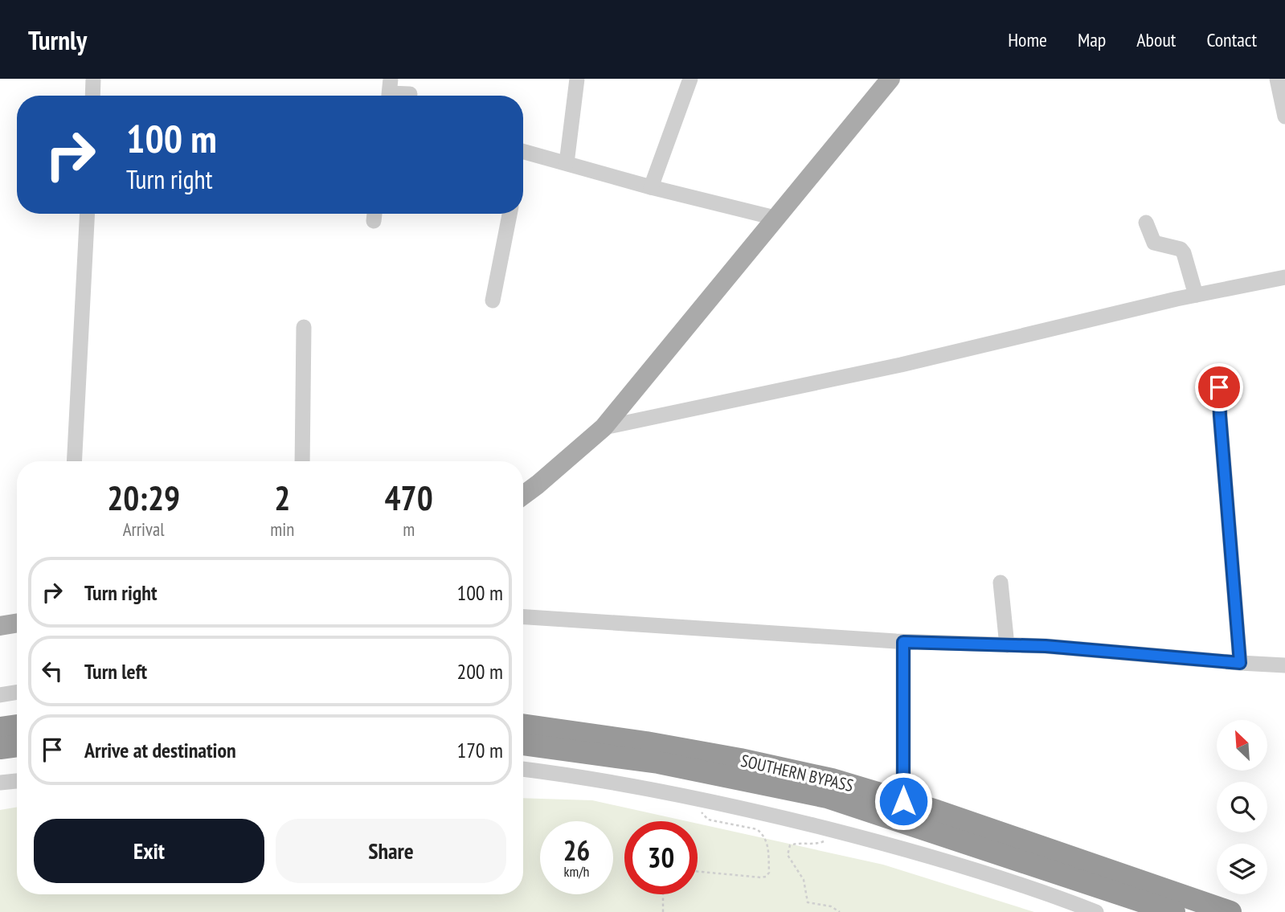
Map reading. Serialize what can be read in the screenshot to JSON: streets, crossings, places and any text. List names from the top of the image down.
{
  "streets": {
    "highway": ["SOUTHERN BYPASS"]
  },
  "north": "top left",
  "page": {
    "header": "Turnly",
    "nav": [
      "Home",
      "Map",
      "About",
      "Contact"
    ],
    "turn": ["100 m", "Turn right"],
    "eta": [
      "20:29",
      "Arrival",
      "2",
      "min",
      "470",
      "m"
    ],
    "list": [
      {
        "name": "Turn right",
        "value": "100 m"
      },
      {
        "name": "Turn left",
        "value": "200 m"
      },
      {
        "name": "Arrive at destination",
        "value": "170 m"
      }
    ],
    "buttons": ["Exit", "Share"],
    "speed": "26 km/h",
    "limit": "30"
  }
}
